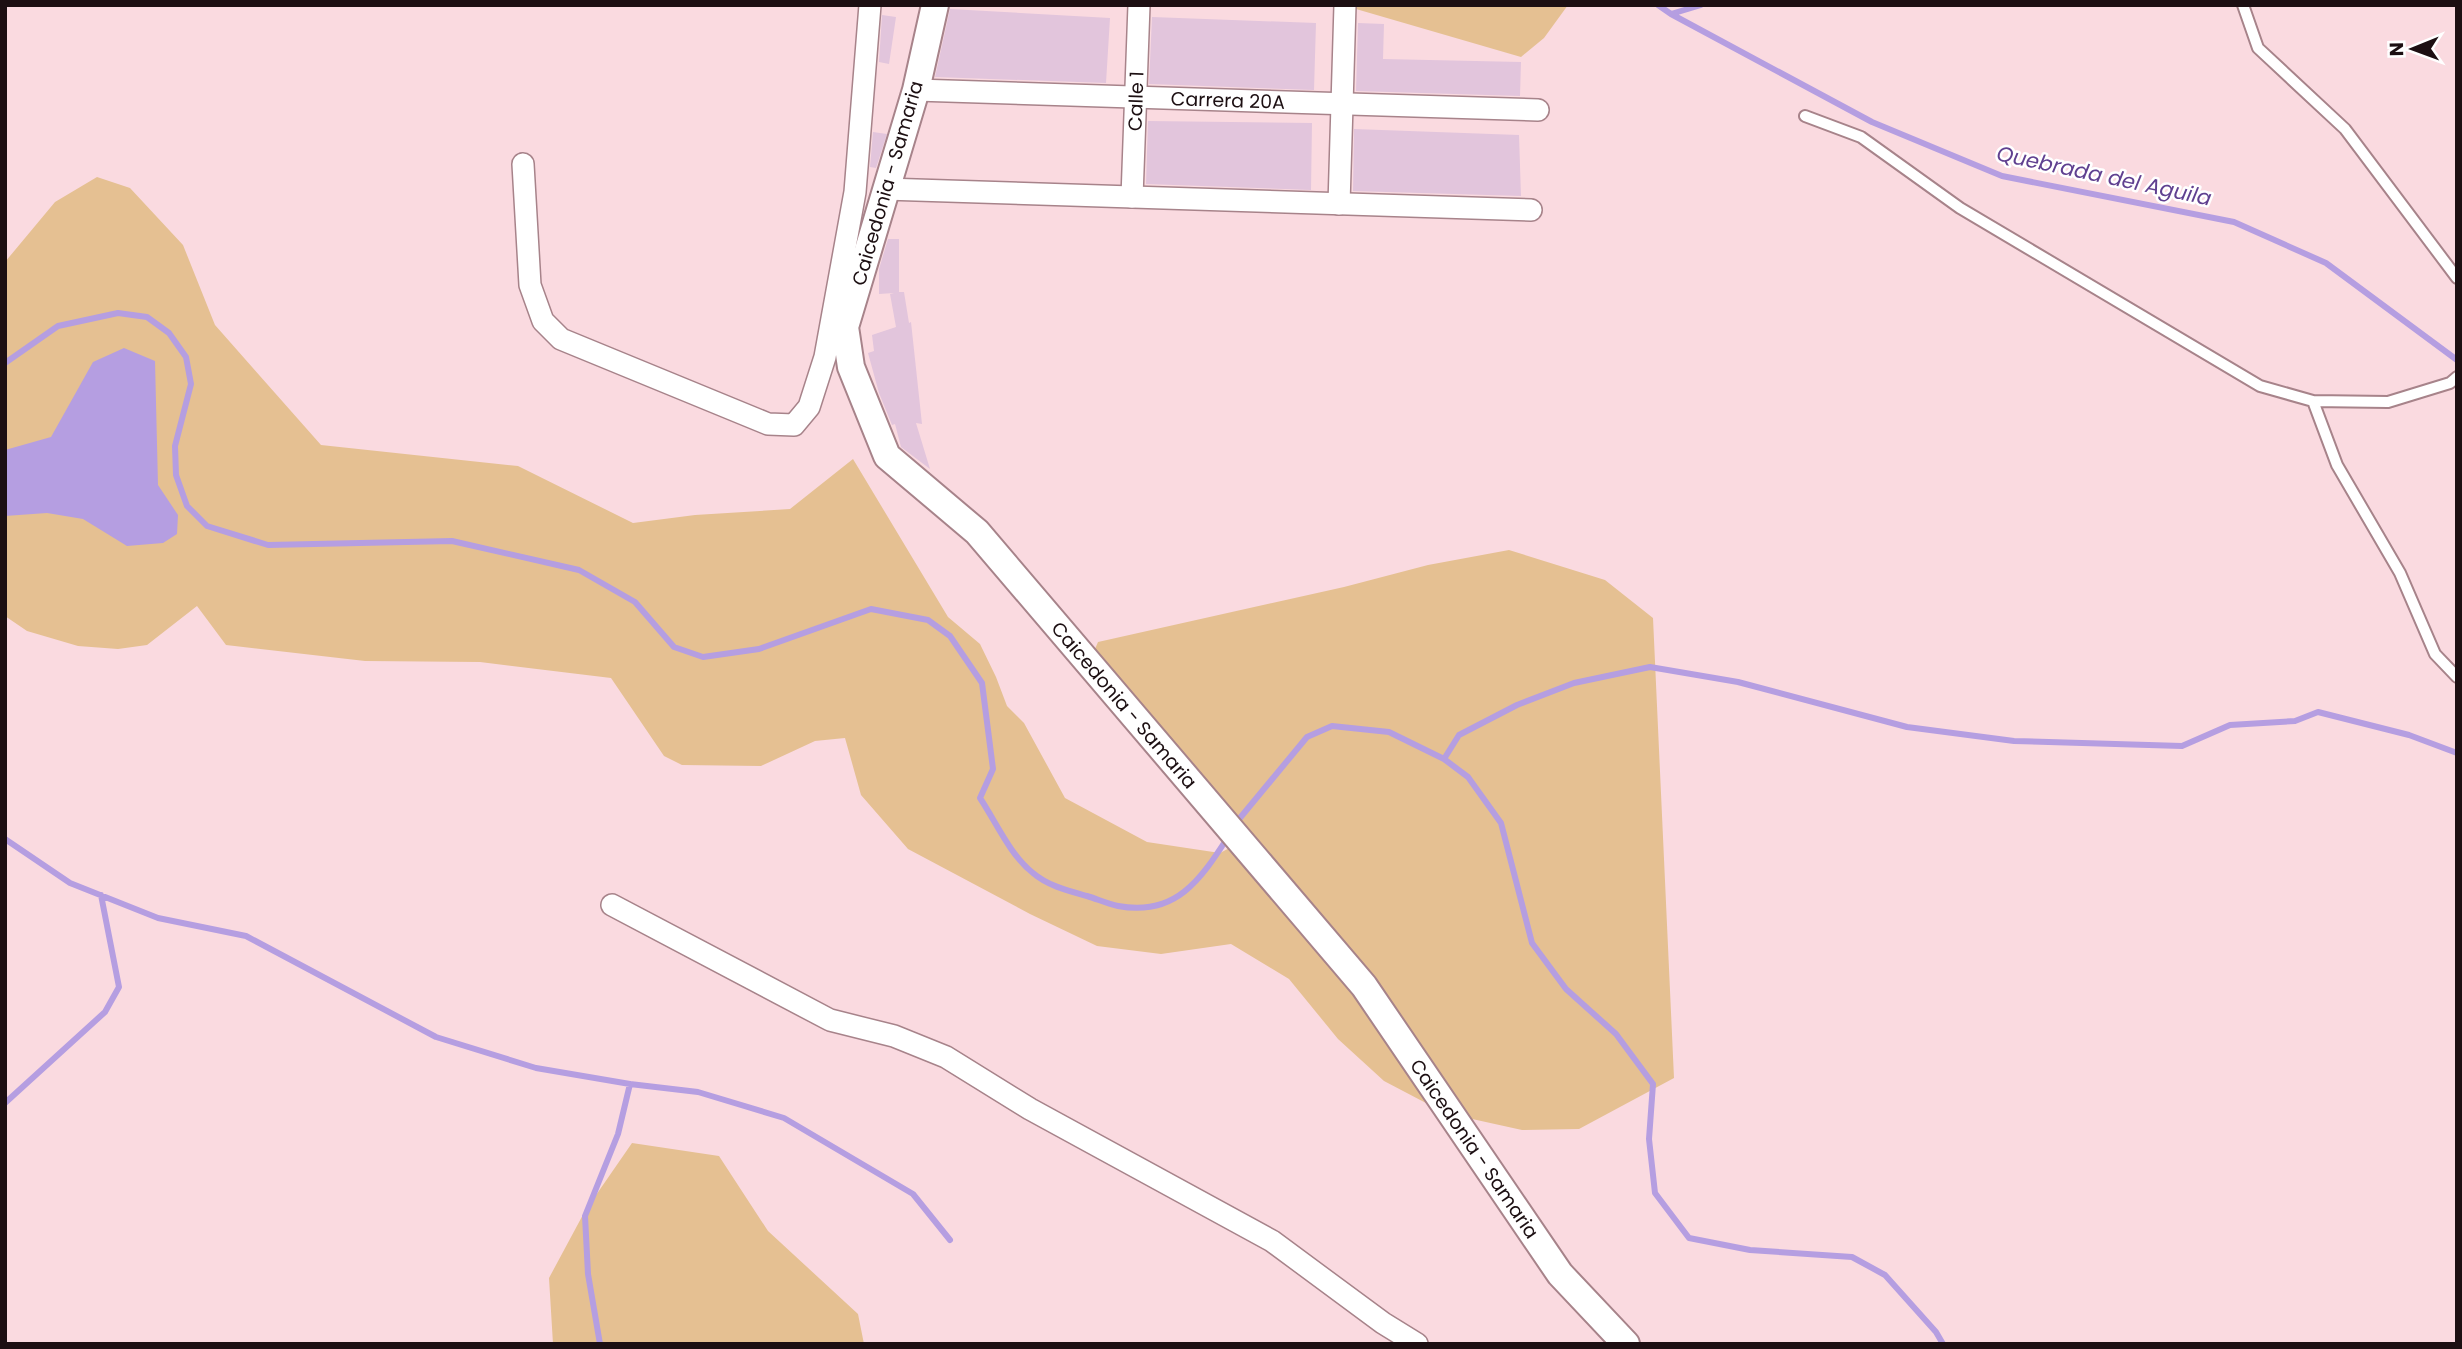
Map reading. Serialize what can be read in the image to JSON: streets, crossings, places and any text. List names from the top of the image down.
{
  "streets": {
    "street": ["Carrera 20A", "Calle 1", "Caicedonia - Samaria"]
  },
  "crossings": [
    ["Carrera 20A", "Calle 1"],
    ["Carrera 20A", "Caicedonia - Samaria"]
  ],
  "water": ["Quebrada del Aguila"],
  "north": "left"
}
